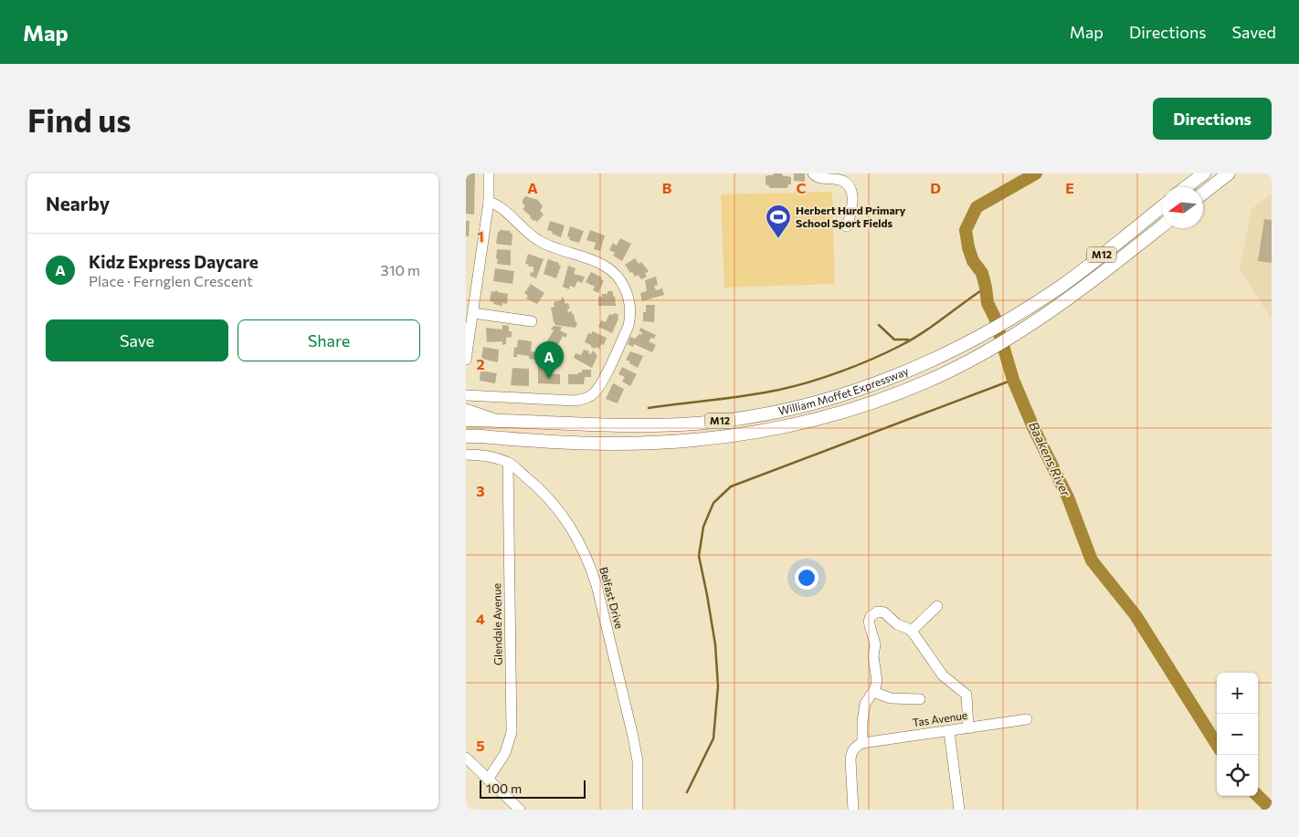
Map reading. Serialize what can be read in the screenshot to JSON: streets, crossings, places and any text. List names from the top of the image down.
{
  "streets": {
    "main road": ["M12", "William Moffet Expressway"],
    "street": ["Belfast Drive", "Glendale Avenue", "Tas Avenue"]
  },
  "crossings": [
    ["Belfast Drive", "Glendale Avenue"]
  ],
  "water": ["Baakens River"],
  "places": {
    "sports": ["Herbert Hurd Primary School Sport Fields"]
  },
  "scale_bar": "100 m",
  "north": "left",
  "page": {
    "header": "Map",
    "nav": ["Map", "Directions", "Saved"],
    "buttons": [
      "Directions",
      ["Save", "Share"]
    ],
    "title": "Find us",
    "heading": "Nearby",
    "list": [
      {
        "mark": "A",
        "name": "Kidz Express Daycare",
        "note": "Place · Fernglen Crescent",
        "value": "310 m"
      }
    ],
    "pins": "A",
    "map_buttons": ["+", "−"],
    "scale": "100 m"
  },
  "grid": {
    "columns": [
      "A",
      "B",
      "C",
      "D",
      "E"
    ],
    "rows": [
      "1",
      "2",
      "3",
      "4",
      "5"
    ]
  }
}
